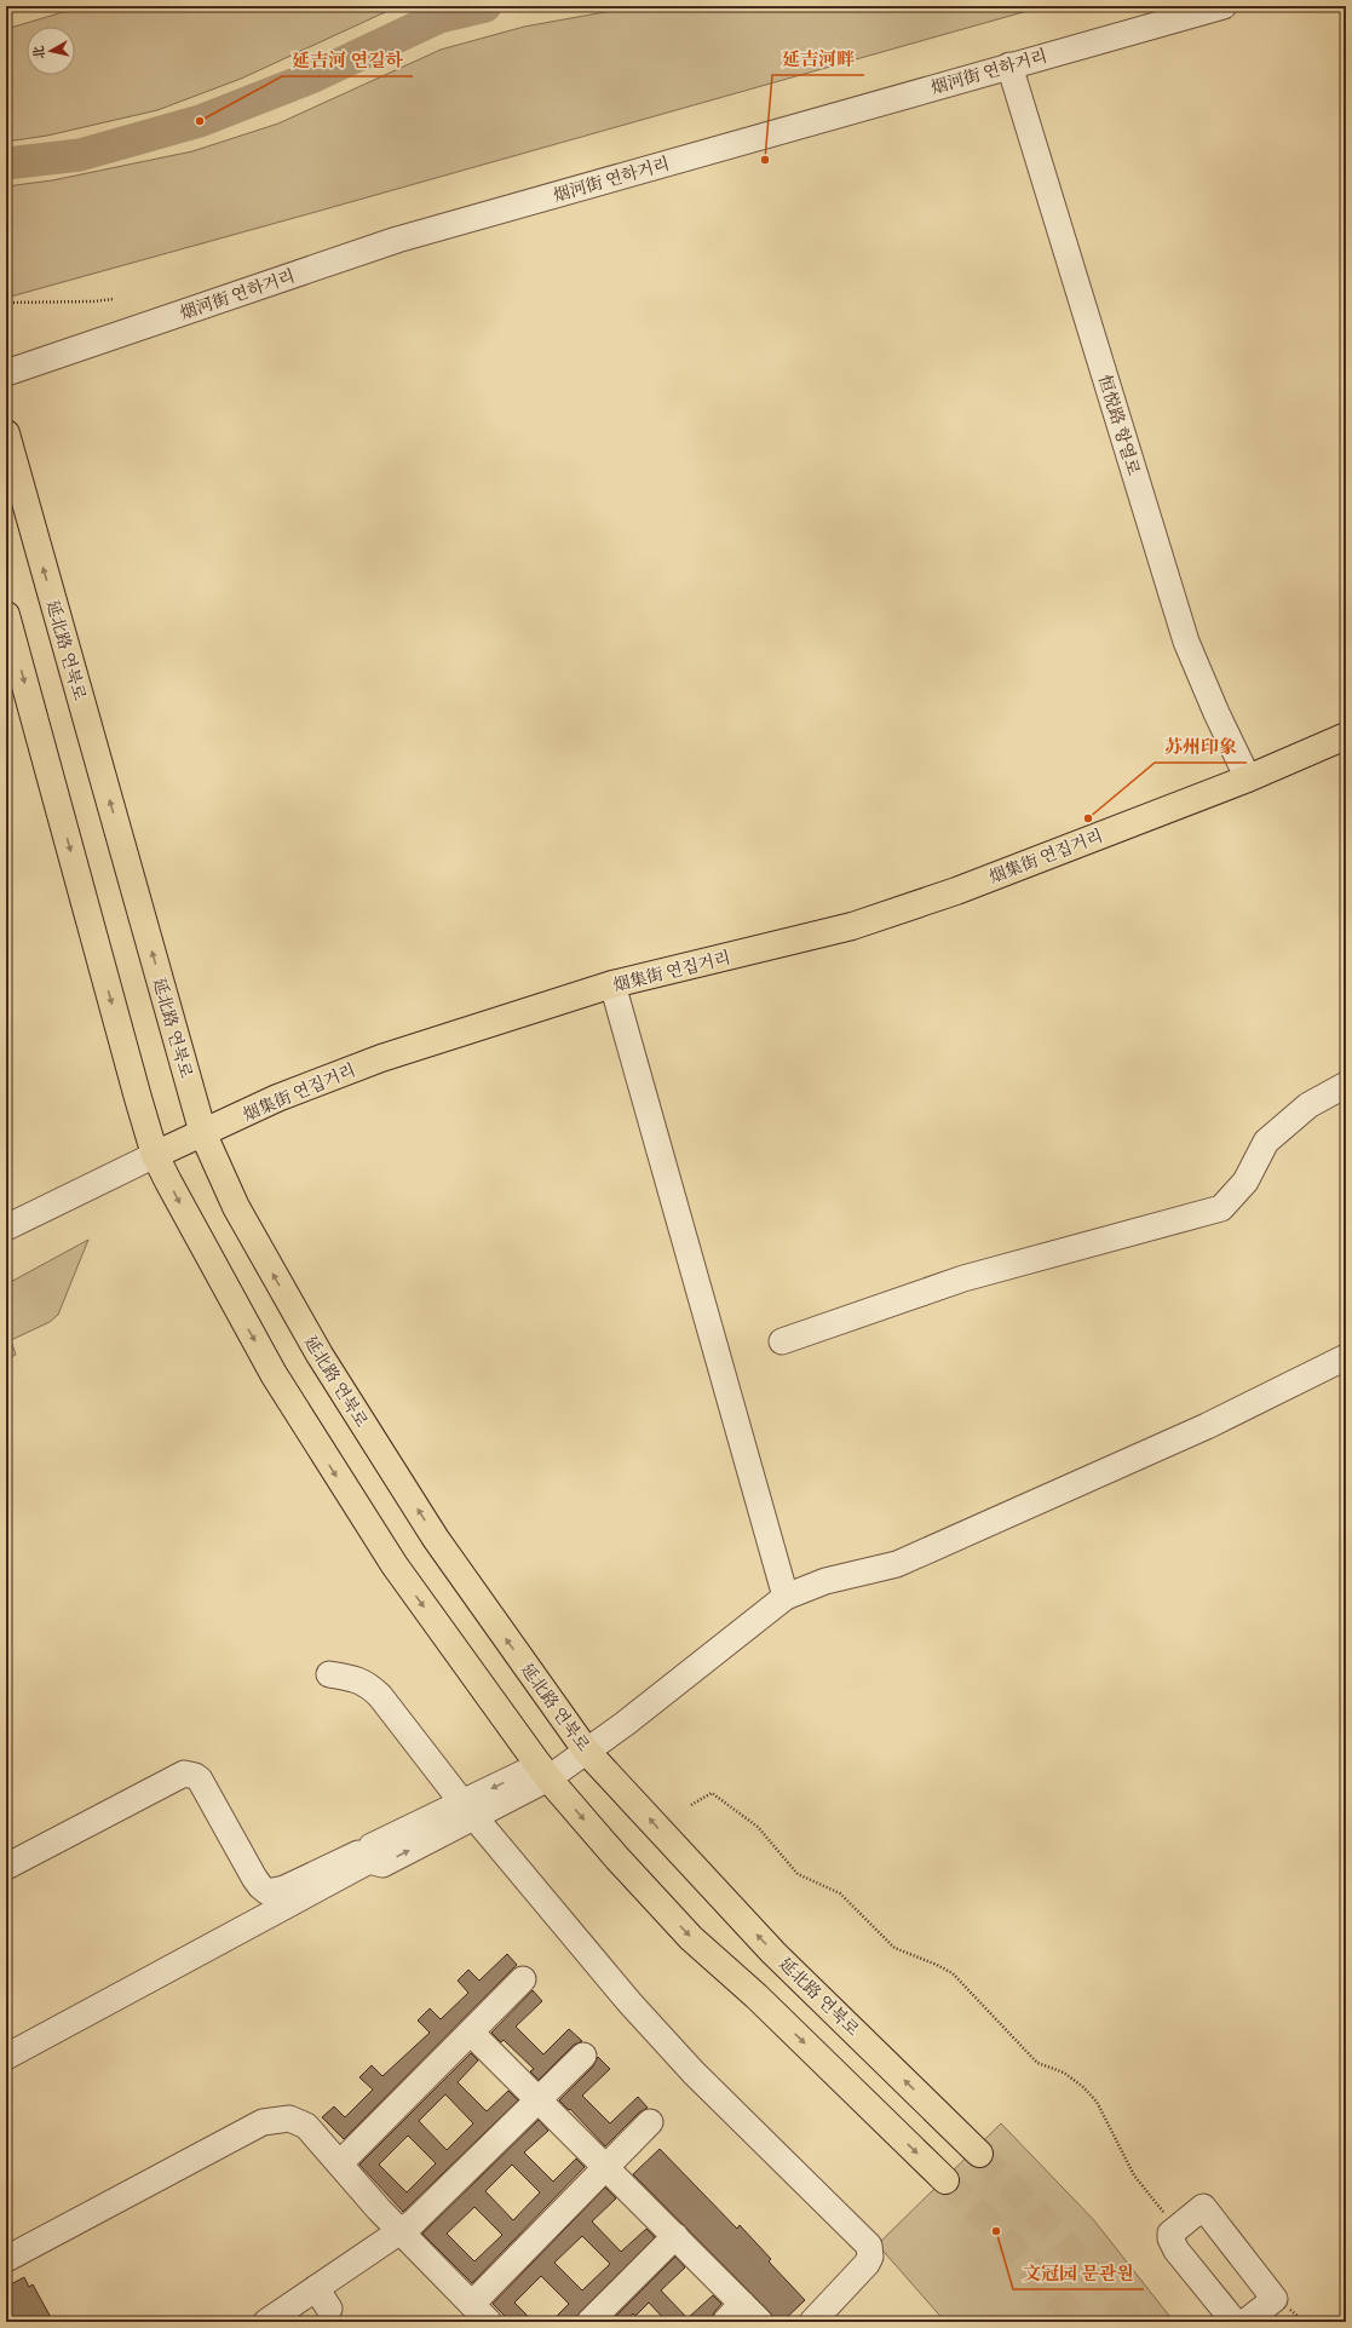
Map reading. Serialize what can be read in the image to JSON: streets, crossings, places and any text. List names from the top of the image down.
{
  "streets": {
    "main road": ["延北路 연북로", "烟集街 연집거리"],
    "street": ["烟河街 연하거리", "恒悦路 항열로"]
  },
  "crossings": [
    ["烟河街 연하거리", "恒悦路 항열로"],
    ["恒悦路 항열로", "烟集街 연집거리"],
    ["延北路 연북로", "烟集街 연집거리"]
  ],
  "places": [
    "延吉河 연길하",
    "延吉河畔",
    "苏州印象",
    "文冠园 문관원"
  ],
  "north": "left"
}
